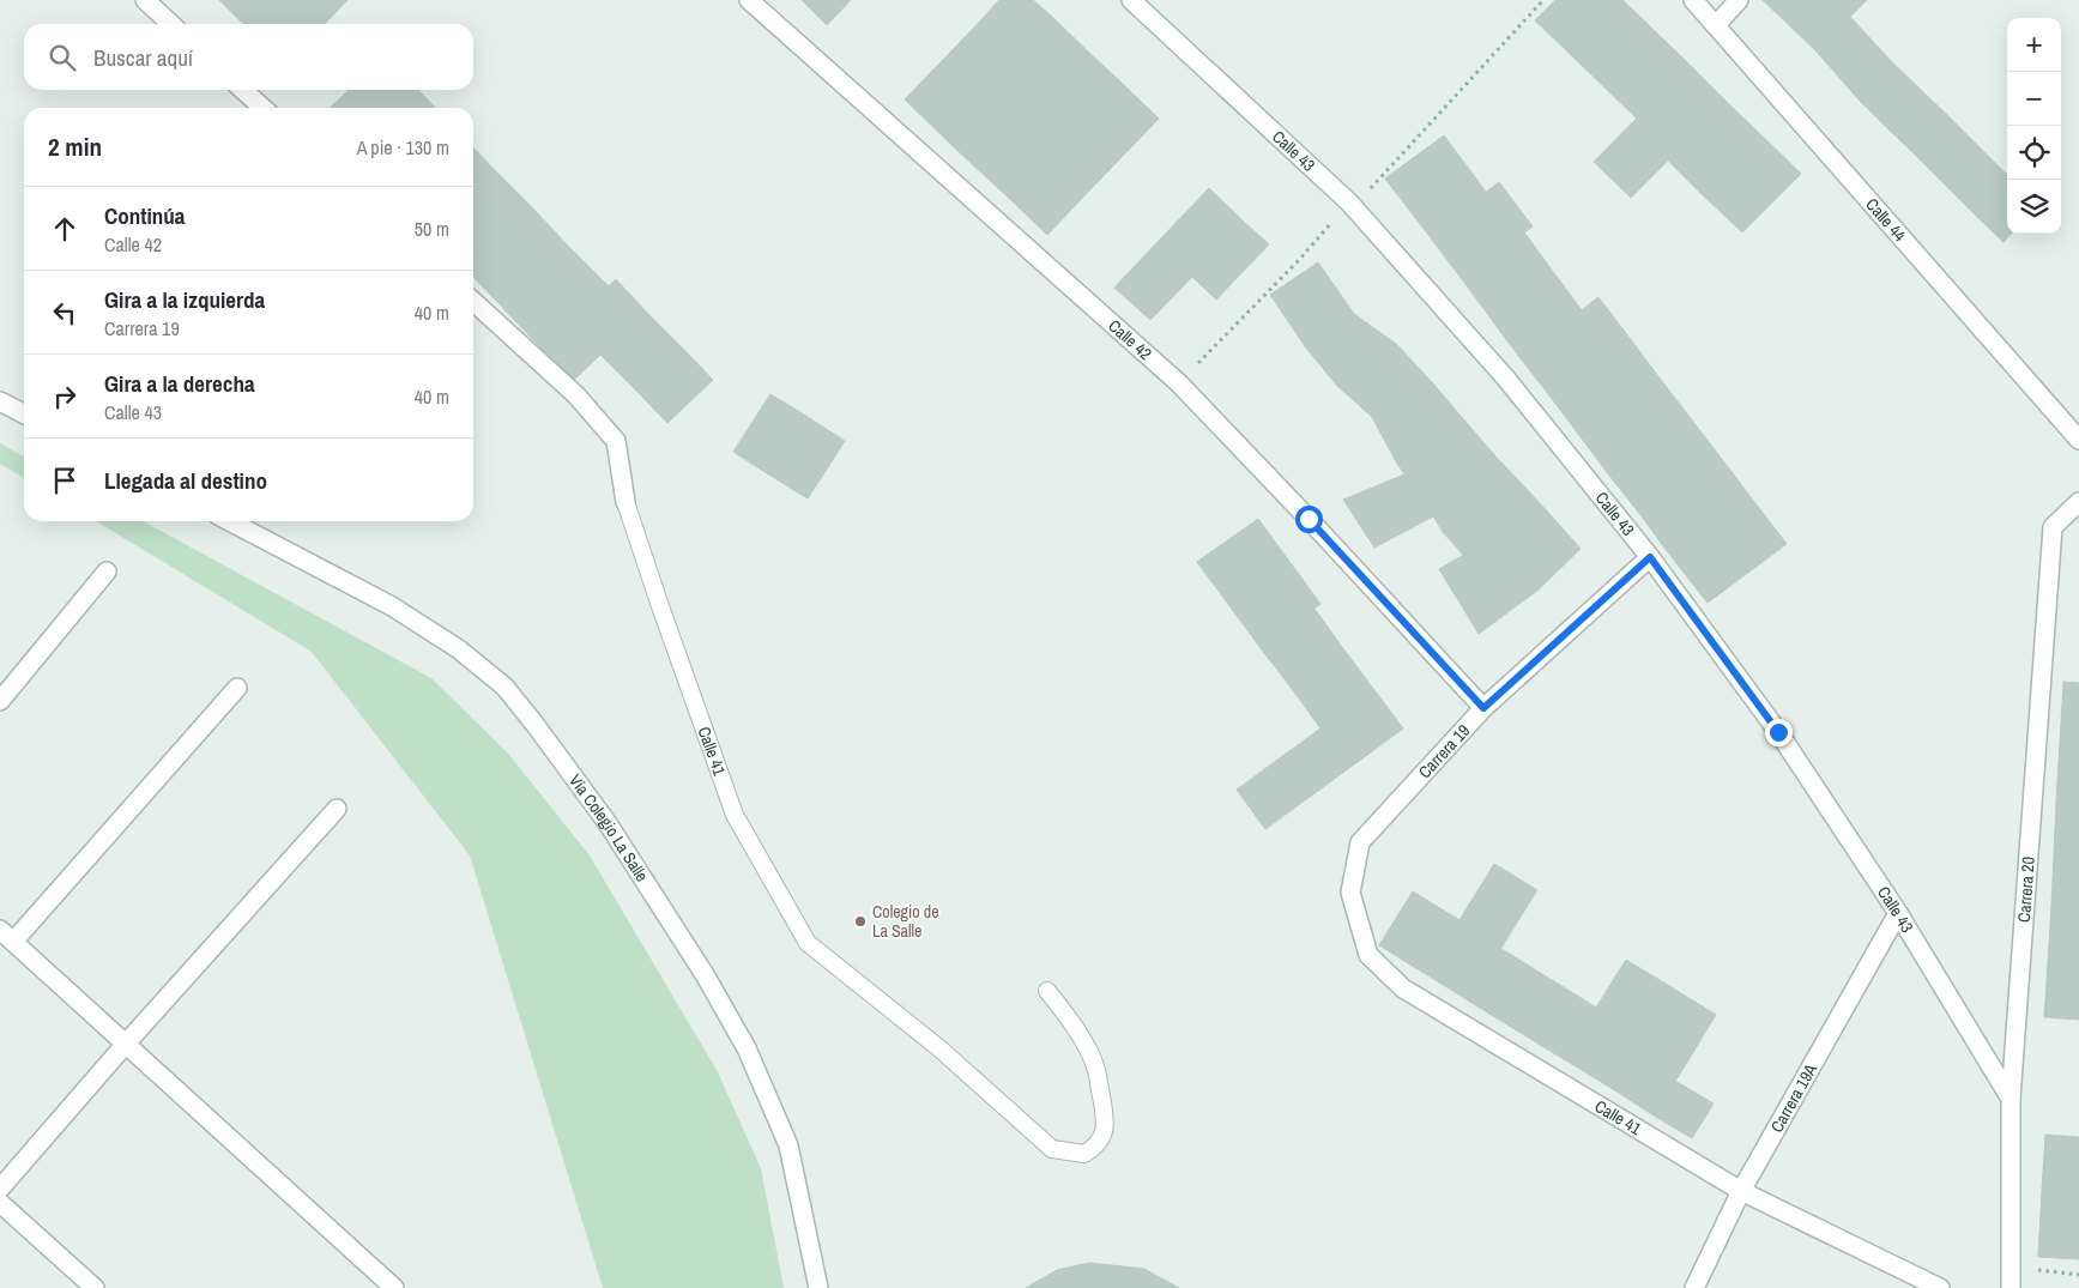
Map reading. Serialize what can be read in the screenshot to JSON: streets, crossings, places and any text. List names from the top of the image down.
{
  "streets": {
    "street": [
      "Calle 43",
      "Calle 44",
      "Calle 42",
      "Calle 41",
      "Carrera 19",
      "Vía Colegio La Salle",
      "Carrera 20",
      "Carrera 19A"
    ]
  },
  "crossings": [
    ["Calle 43", "Carrera 19"],
    ["Calle 43", "Carrera 20"],
    ["Calle 43", "Carrera 19A"],
    ["Calle 42", "Carrera 19"],
    ["Calle 41", "Carrera 19"],
    ["Calle 41", "Carrera 19A"]
  ],
  "places": ["Colegio de La Salle"],
  "page": {
    "map_buttons": ["+", "−"],
    "search": "Buscar aquí",
    "heading": ["2 min", "A pie · 130 m"],
    "list": [
      ["Continúa", "Calle 42", "50 m"],
      ["Gira a la izquierda", "Carrera 19", "40 m"],
      ["Gira a la derecha", "Calle 43", "40 m"],
      "Llegada al destino"
    ]
  }
}
